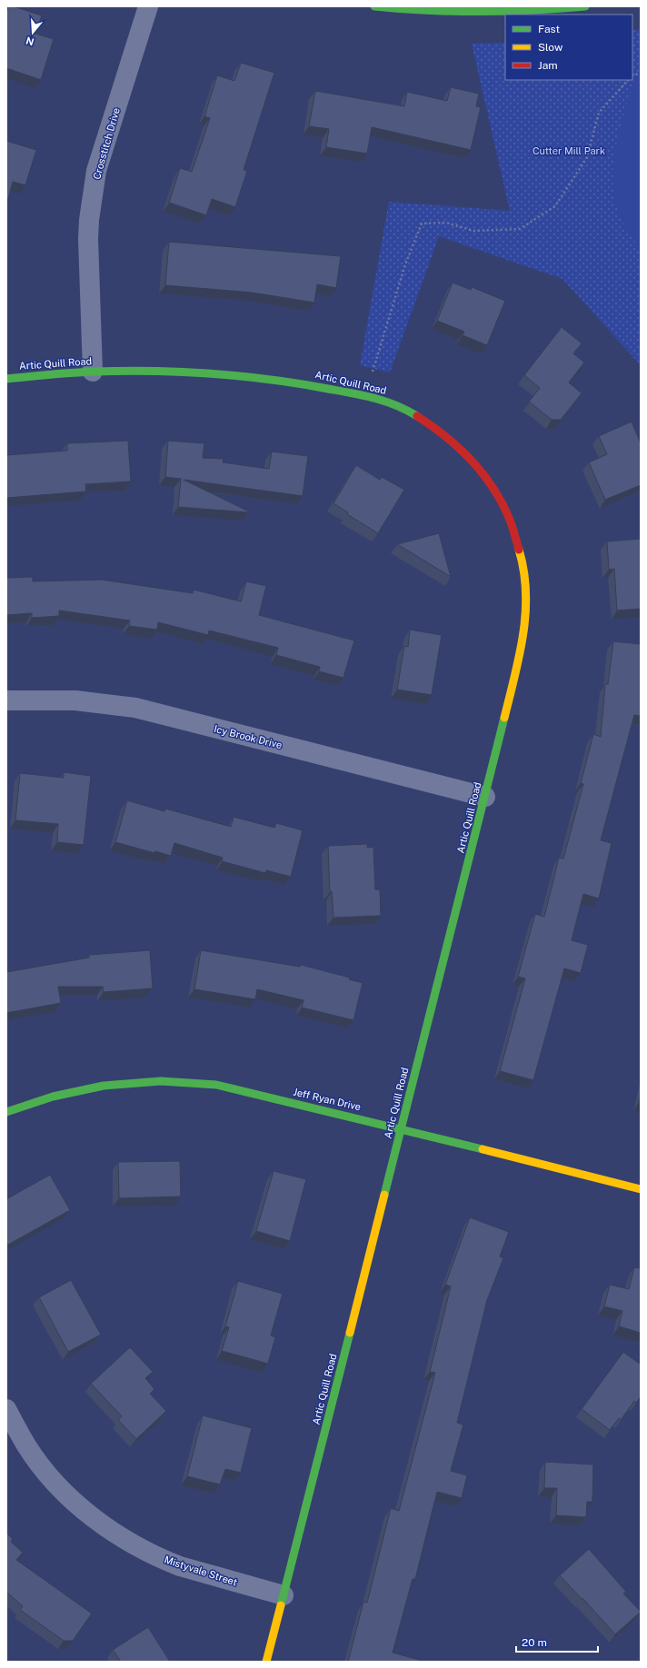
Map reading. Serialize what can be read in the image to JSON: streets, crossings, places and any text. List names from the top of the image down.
{
  "streets": {
    "street": [
      "Crosstitch Drive",
      "Artic Quill Road",
      "Icy Brook Drive",
      "Jeff Ryan Drive",
      "Mistyvale Street"
    ]
  },
  "crossings": [
    ["Crosstitch Drive", "Artic Quill Road"],
    ["Artic Quill Road", "Icy Brook Drive"],
    ["Artic Quill Road", "Jeff Ryan Drive"],
    ["Artic Quill Road", "Mistyvale Street"]
  ],
  "parks": ["Cutter Mill Park"],
  "legend": ["Fast", "Slow", "Jam"],
  "scale_bar": "20 m",
  "north": "bottom"
}
